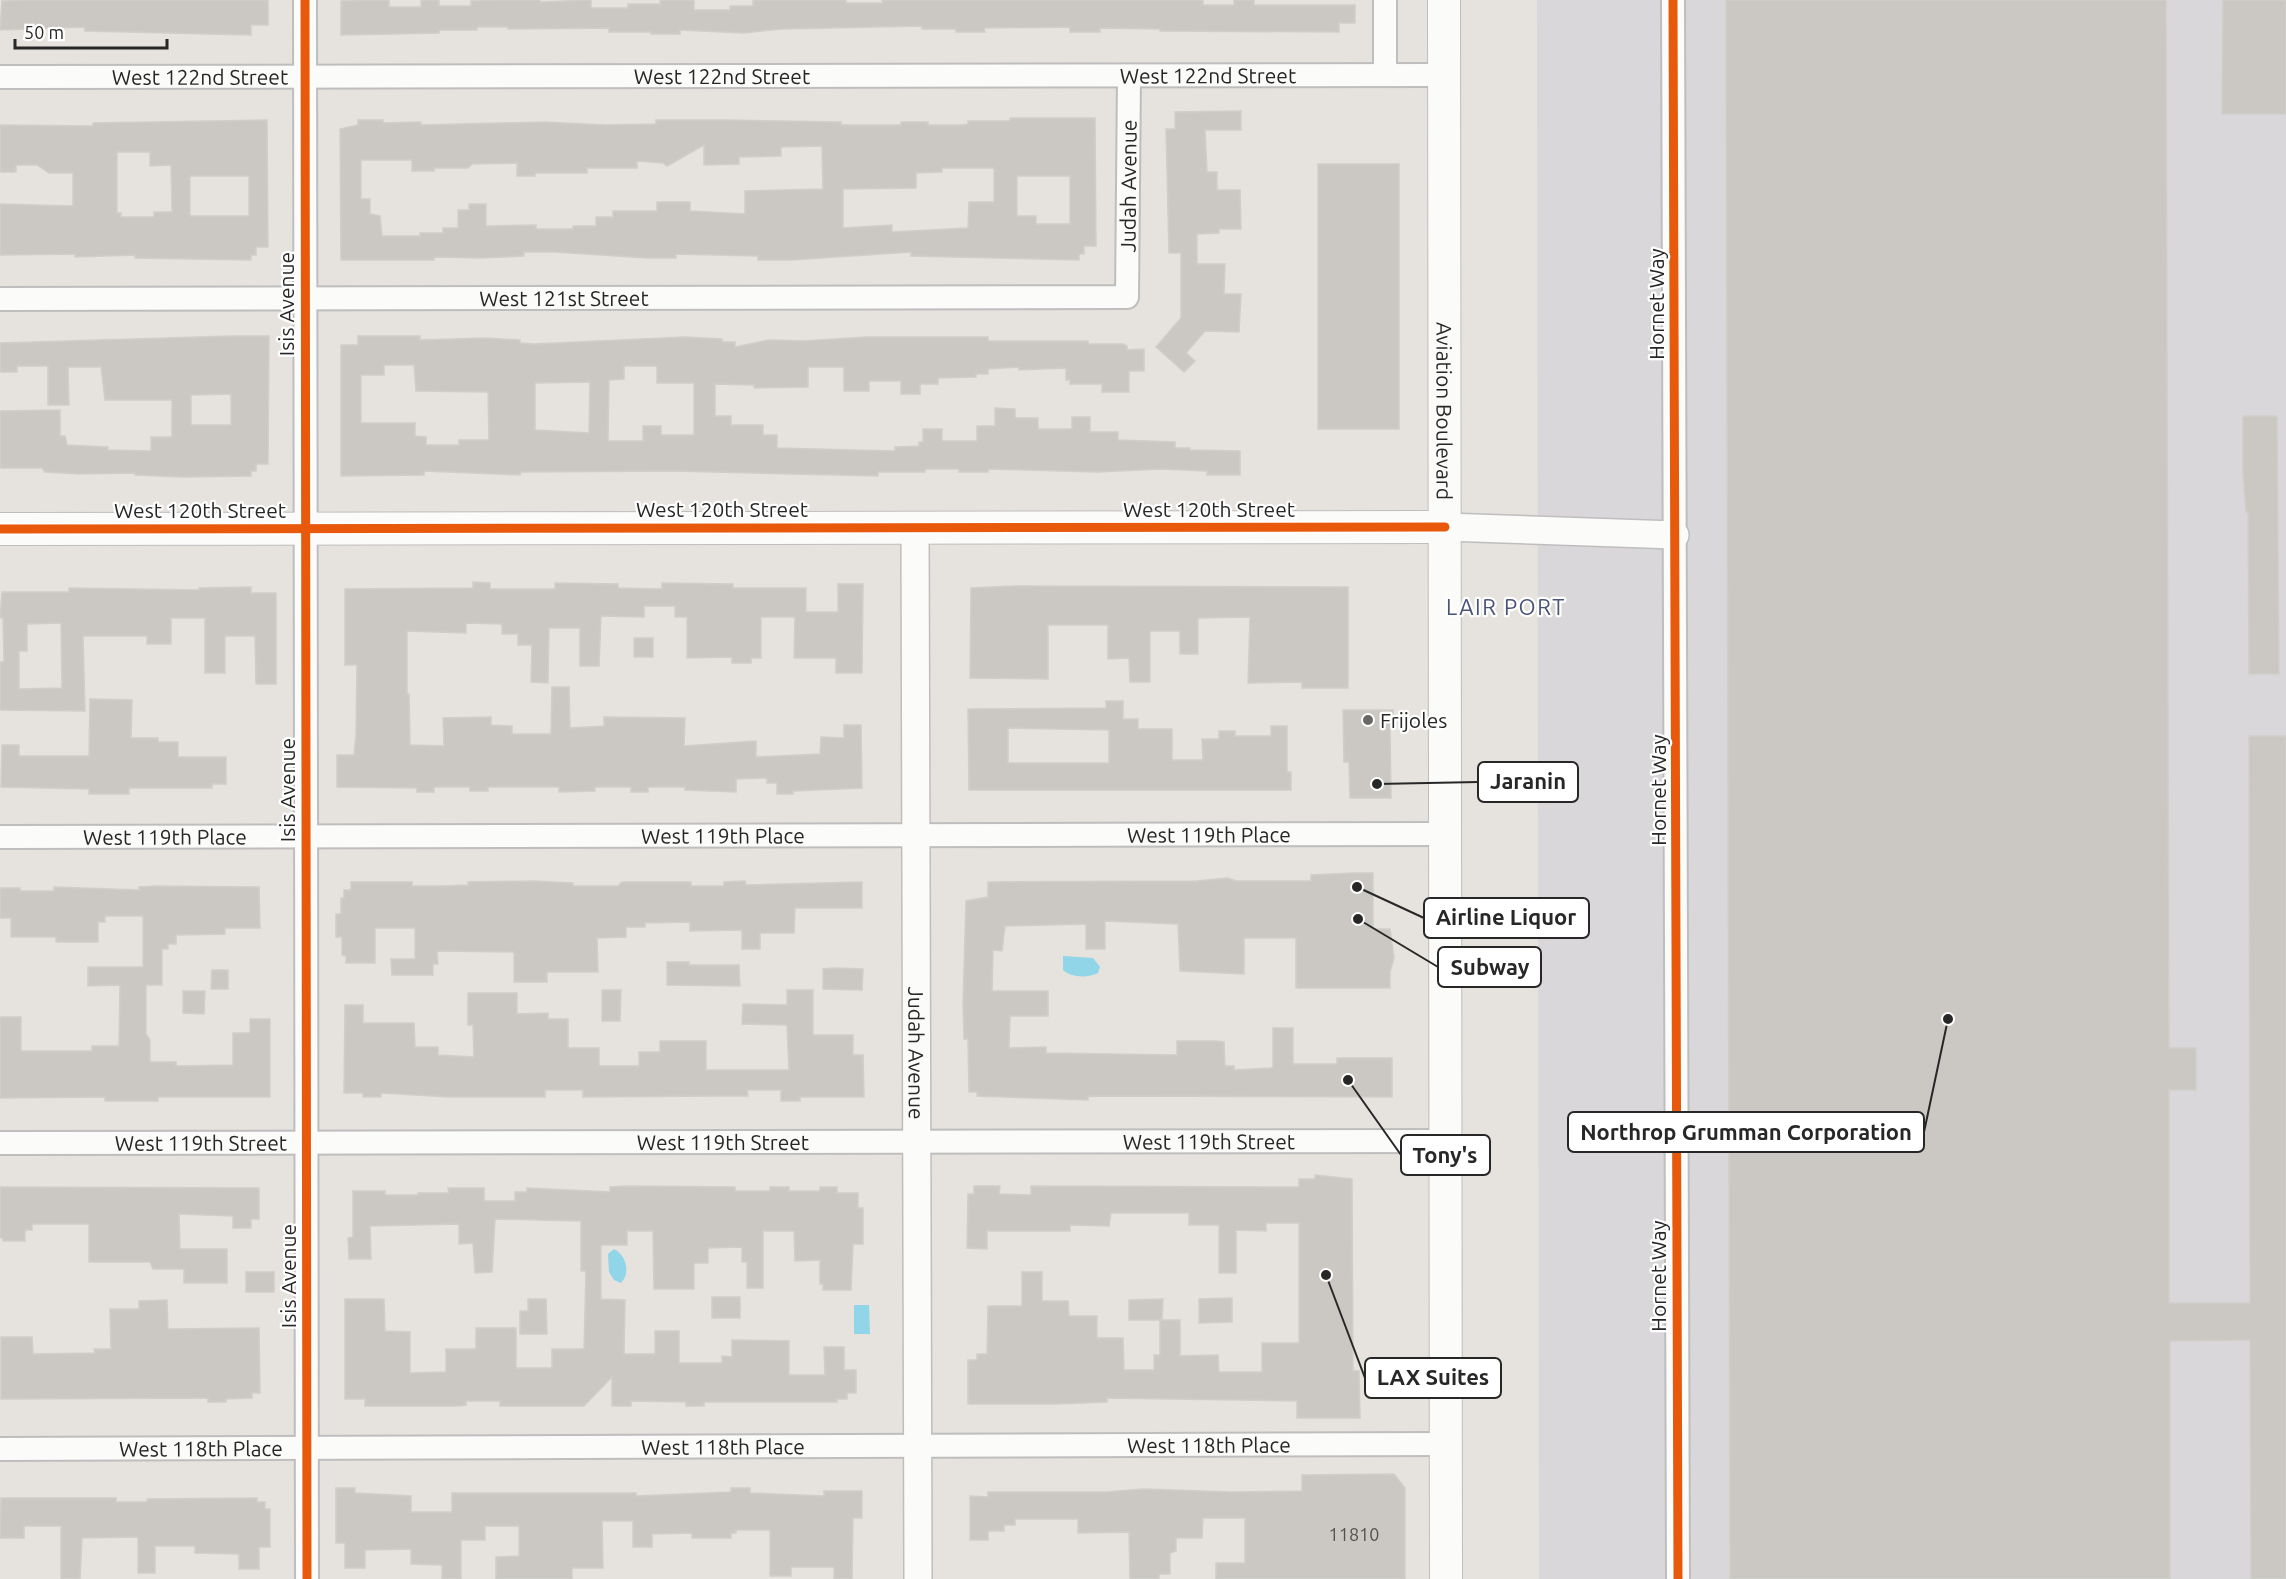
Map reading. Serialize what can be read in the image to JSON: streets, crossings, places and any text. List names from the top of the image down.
{
  "streets": {
    "main road": ["Aviation Boulevard", "West 120th Street"],
    "street": [
      "West 122nd Street",
      "Judah Avenue",
      "West 121st Street",
      "Isis Avenue",
      "Hornet Way",
      "West 119th Place",
      "West 119th Street",
      "West 118th Place"
    ]
  },
  "crossings": [
    ["West 122nd Street", "Judah Avenue"],
    ["West 122nd Street", "Isis Avenue"],
    ["West 122nd Street", "Aviation Boulevard"],
    ["Judah Avenue", "West 121st Street"],
    ["Judah Avenue", "West 120th Street"],
    ["Judah Avenue", "West 119th Place"],
    ["Judah Avenue", "West 119th Street"],
    ["Judah Avenue", "West 118th Place"],
    ["West 121st Street", "Isis Avenue"],
    ["Isis Avenue", "West 120th Street"],
    ["Isis Avenue", "West 119th Place"],
    ["Isis Avenue", "West 119th Street"],
    ["Isis Avenue", "West 118th Place"],
    ["Hornet Way", "West 120th Street"],
    ["Aviation Boulevard", "West 120th Street"],
    ["Aviation Boulevard", "West 119th Place"],
    ["Aviation Boulevard", "West 119th Street"],
    ["Aviation Boulevard", "West 118th Place"]
  ],
  "districts": ["LAIR PORT"],
  "places": [
    "Frijoles",
    "Jaranin",
    "Airline Liquor",
    "Subway",
    "Northrop Grumman Corporation",
    "Tony's",
    "LAX Suites"
  ],
  "house_numbers": ["11810"],
  "scale_bar": "50 m"
}
